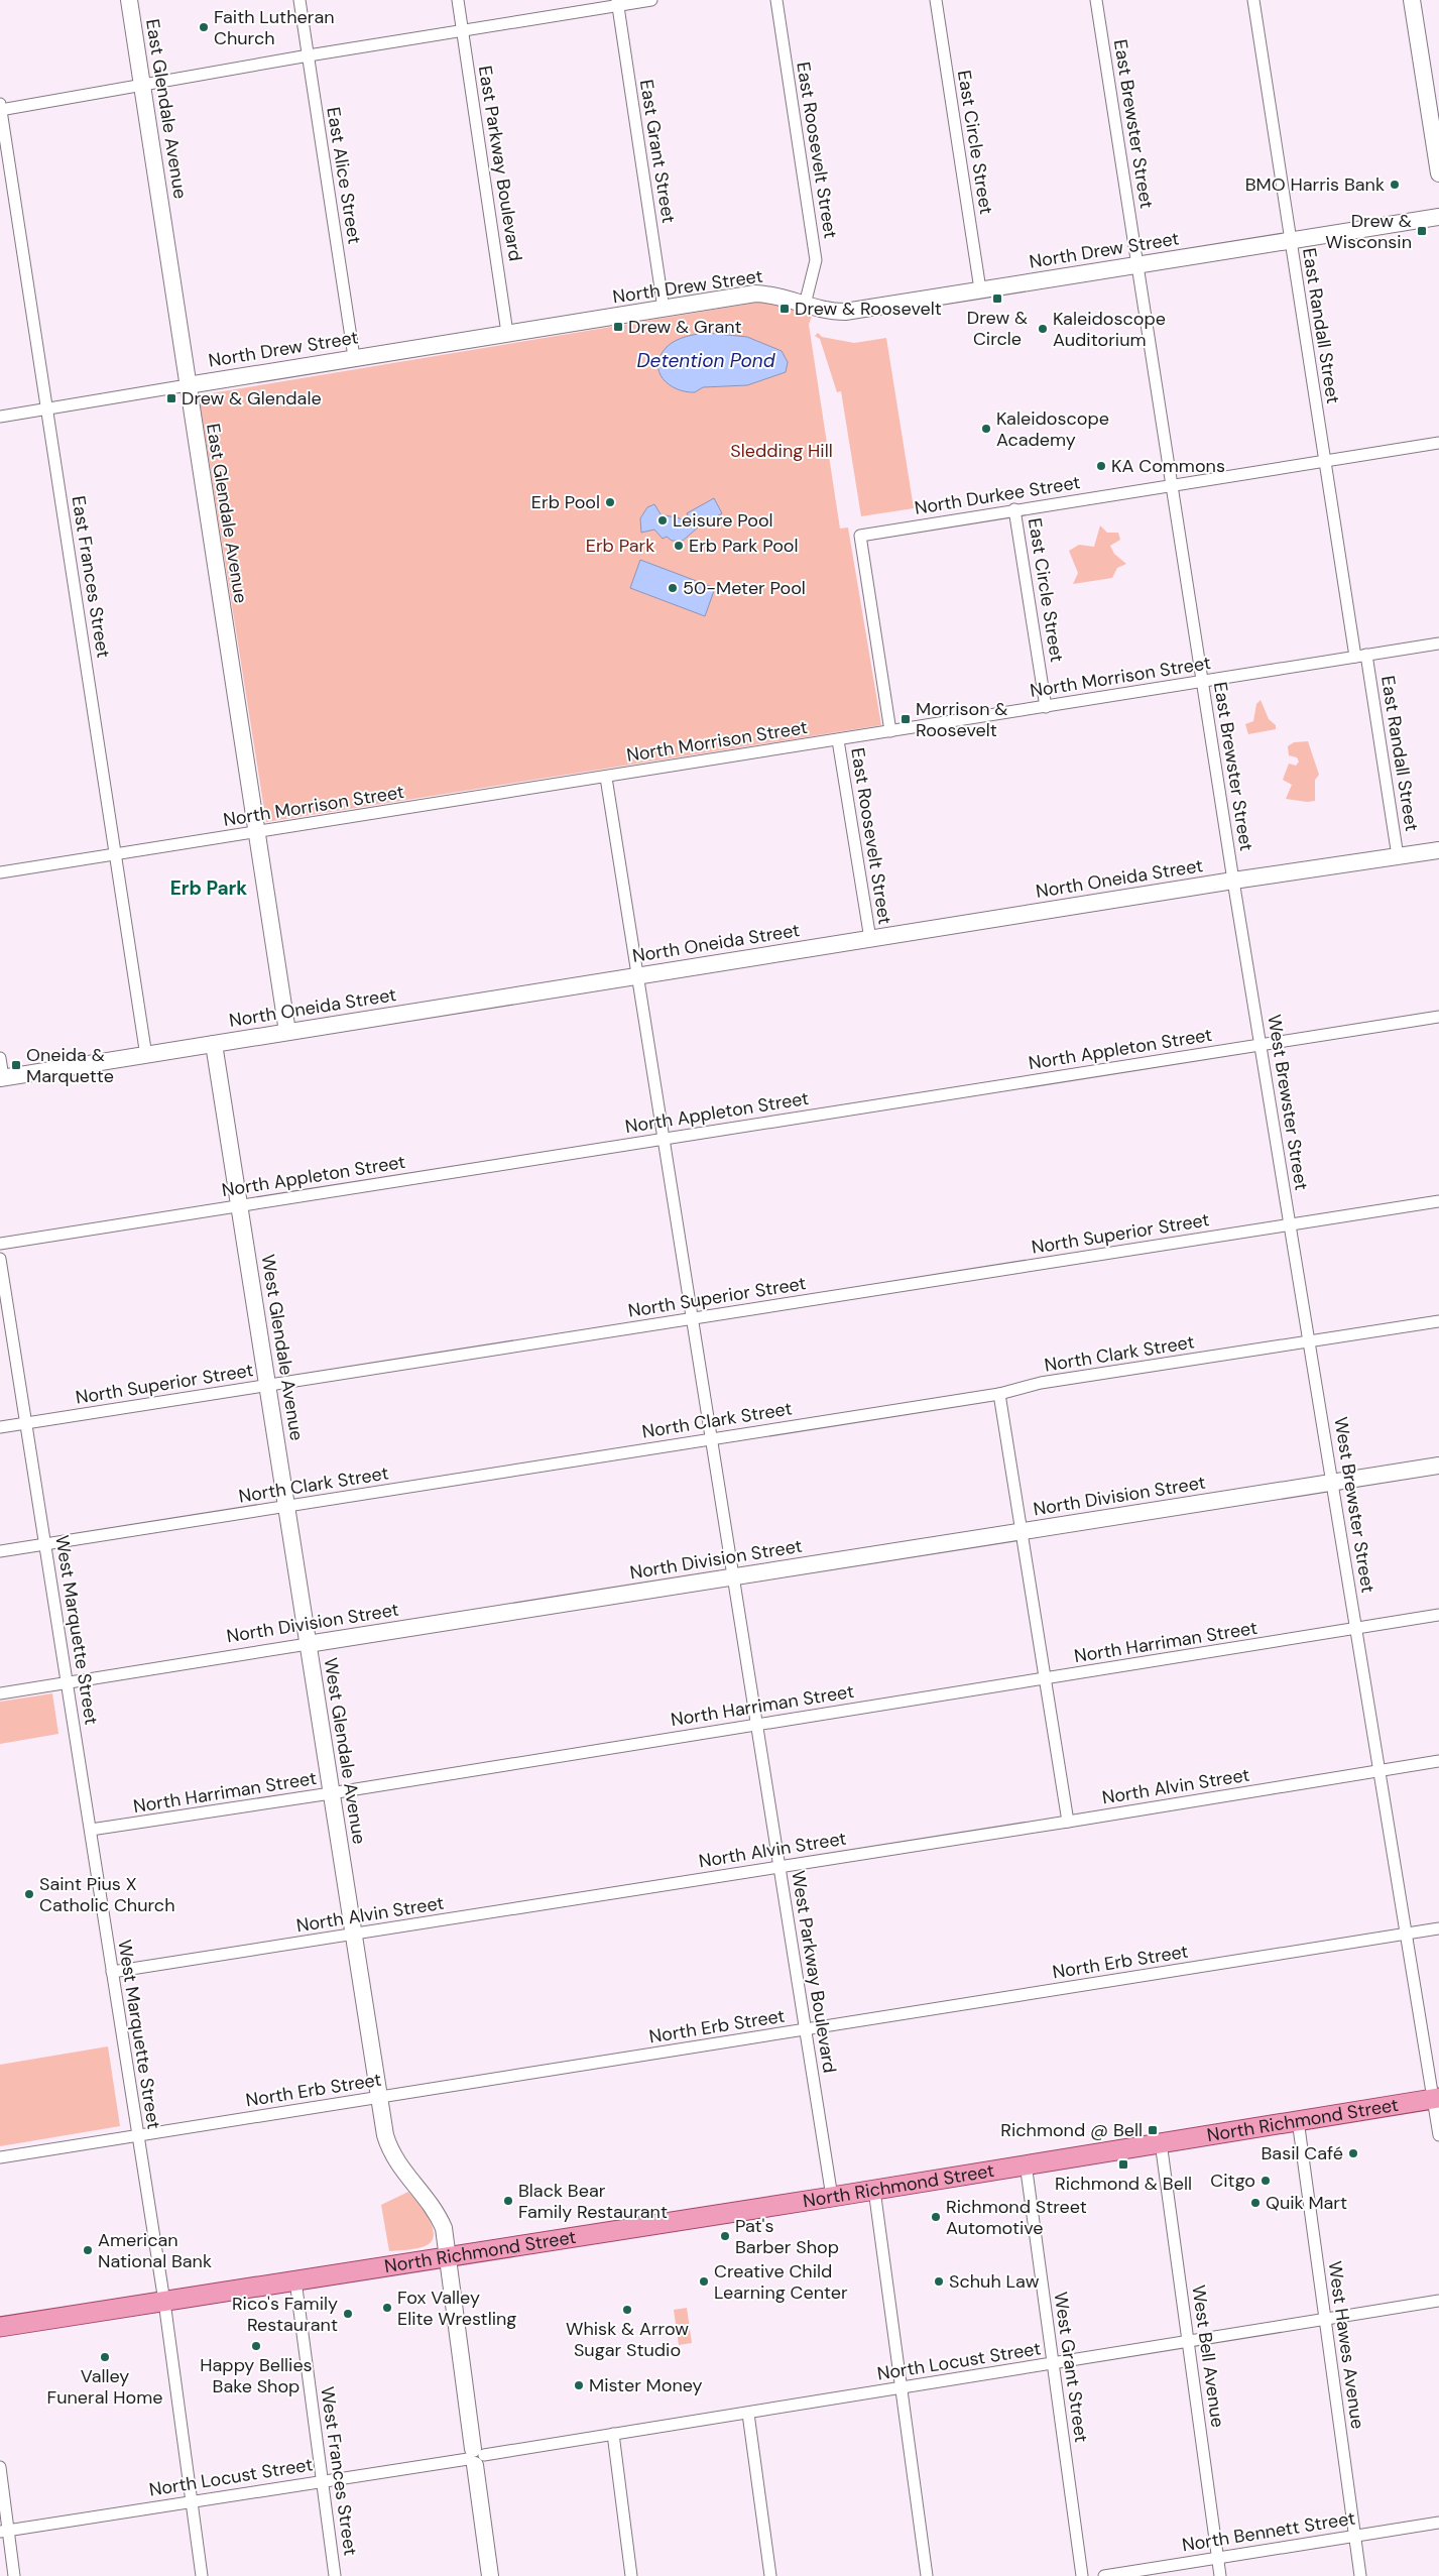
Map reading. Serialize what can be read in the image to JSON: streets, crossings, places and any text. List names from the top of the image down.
{
  "streets": {
    "main road": ["North Richmond Street"],
    "street": [
      "East Glendale Avenue",
      "East Brewster Street",
      "East Circle Street",
      "East Roosevelt Street",
      "East Grant Street",
      "East Parkway Boulevard",
      "East Alice Street",
      "North Drew Street",
      "East Randall Street",
      "North Durkee Street",
      "East Frances Street",
      "North Morrison Street",
      "North Oneida Street",
      "North Appleton Street",
      "West Brewster Street",
      "North Superior Street",
      "West Glendale Avenue",
      "North Clark Street",
      "North Division Street",
      "West Marquette Street",
      "North Harriman Street",
      "North Alvin Street",
      "North Erb Street",
      "West Parkway Boulevard",
      "West Hawes Avenue",
      "West Bell Avenue",
      "North Locust Street",
      "West Grant Street",
      "West Frances Street",
      "North Bennett Street"
    ]
  },
  "crossings": [
    ["East Glendale Avenue", "North Drew Street"],
    ["East Glendale Avenue", "North Morrison Street"],
    ["East Glendale Avenue", "North Oneida Street"],
    ["East Brewster Street", "North Drew Street"],
    ["East Brewster Street", "North Durkee Street"],
    ["East Brewster Street", "North Morrison Street"],
    ["East Brewster Street", "North Oneida Street"],
    ["East Brewster Street", "West Brewster Street"],
    ["East Circle Street", "North Drew Street"],
    ["East Circle Street", "North Durkee Street"],
    ["East Circle Street", "North Morrison Street"],
    ["East Roosevelt Street", "North Drew Street"],
    ["East Roosevelt Street", "North Morrison Street"],
    ["East Roosevelt Street", "North Oneida Street"],
    ["East Grant Street", "North Drew Street"],
    ["East Parkway Boulevard", "North Drew Street"],
    ["East Alice Street", "North Drew Street"],
    ["North Drew Street", "East Randall Street"],
    ["North Drew Street", "East Frances Street"],
    ["East Randall Street", "North Durkee Street"],
    ["East Randall Street", "North Morrison Street"],
    ["East Randall Street", "North Oneida Street"],
    ["North Durkee Street", "North Morrison Street"],
    ["East Frances Street", "North Morrison Street"],
    ["East Frances Street", "North Oneida Street"],
    ["North Oneida Street", "West Brewster Street"],
    ["North Oneida Street", "West Glendale Avenue"],
    ["North Oneida Street", "West Parkway Boulevard"],
    ["North Appleton Street", "West Brewster Street"],
    ["North Appleton Street", "West Glendale Avenue"],
    ["North Appleton Street", "West Parkway Boulevard"],
    ["West Brewster Street", "North Superior Street"],
    ["West Brewster Street", "North Clark Street"],
    ["West Brewster Street", "North Division Street"],
    ["West Brewster Street", "North Harriman Street"],
    ["West Brewster Street", "North Alvin Street"],
    ["West Brewster Street", "North Erb Street"],
    ["West Brewster Street", "North Richmond Street"],
    ["North Superior Street", "West Glendale Avenue"],
    ["North Superior Street", "West Marquette Street"],
    ["North Superior Street", "West Parkway Boulevard"],
    ["West Glendale Avenue", "North Clark Street"],
    ["West Glendale Avenue", "North Division Street"],
    ["West Glendale Avenue", "North Harriman Street"],
    ["West Glendale Avenue", "North Alvin Street"],
    ["West Glendale Avenue", "North Erb Street"],
    ["West Glendale Avenue", "North Richmond Street"],
    ["West Glendale Avenue", "North Locust Street"],
    ["North Clark Street", "West Marquette Street"],
    ["North Clark Street", "West Parkway Boulevard"],
    ["North Division Street", "West Marquette Street"],
    ["North Division Street", "West Parkway Boulevard"],
    ["West Marquette Street", "North Harriman Street"],
    ["West Marquette Street", "North Alvin Street"],
    ["West Marquette Street", "North Erb Street"],
    ["West Marquette Street", "North Richmond Street"],
    ["West Marquette Street", "North Locust Street"],
    ["North Harriman Street", "West Parkway Boulevard"],
    ["North Alvin Street", "West Parkway Boulevard"],
    ["North Erb Street", "West Parkway Boulevard"],
    ["West Parkway Boulevard", "North Richmond Street"],
    ["North Richmond Street", "West Hawes Avenue"],
    ["North Richmond Street", "West Bell Avenue"],
    ["North Richmond Street", "West Grant Street"],
    ["North Richmond Street", "West Frances Street"],
    ["West Hawes Avenue", "North Locust Street"],
    ["West Hawes Avenue", "North Bennett Street"],
    ["West Bell Avenue", "North Locust Street"],
    ["West Bell Avenue", "North Bennett Street"],
    ["North Locust Street", "West Grant Street"],
    ["North Locust Street", "West Frances Street"]
  ],
  "districts": ["Erb Park"],
  "water": ["Detention Pond"],
  "parks": ["Sledding Hill", "Erb Park"],
  "places": {
    "other": [
      "Faith Lutheran Church",
      "BMO Harris Bank",
      "Kaleidoscope Auditorium",
      "Kaleidoscope Academy",
      "KA Commons",
      "Erb Pool",
      "Leisure Pool",
      "Erb Park Pool",
      "50-Meter Pool",
      "Saint Pius X Catholic Church",
      "Basil Café",
      "Citgo",
      "Black Bear Family Restaurant",
      "Quik Mart",
      "Richmond Street Automotive",
      "Pat's Barber Shop",
      "American National Bank",
      "Creative Child Learning Center",
      "Schuh Law",
      "Fox Valley Elite Wrestling",
      "Whisk & Arrow Sugar Studio",
      "Rico's Family Restaurant",
      "Happy Bellies Bake Shop",
      "Valley Funeral Home",
      "Mister Money"
    ],
    "transit": [
      "Drew & Wisconsin",
      "Drew & Circle",
      "Drew & Roosevelt",
      "Drew & Grant",
      "Drew & Glendale",
      "Morrison & Roosevelt",
      "Oneida & Marquette",
      "Richmond @ Bell",
      "Richmond & Bell"
    ]
  }
}
